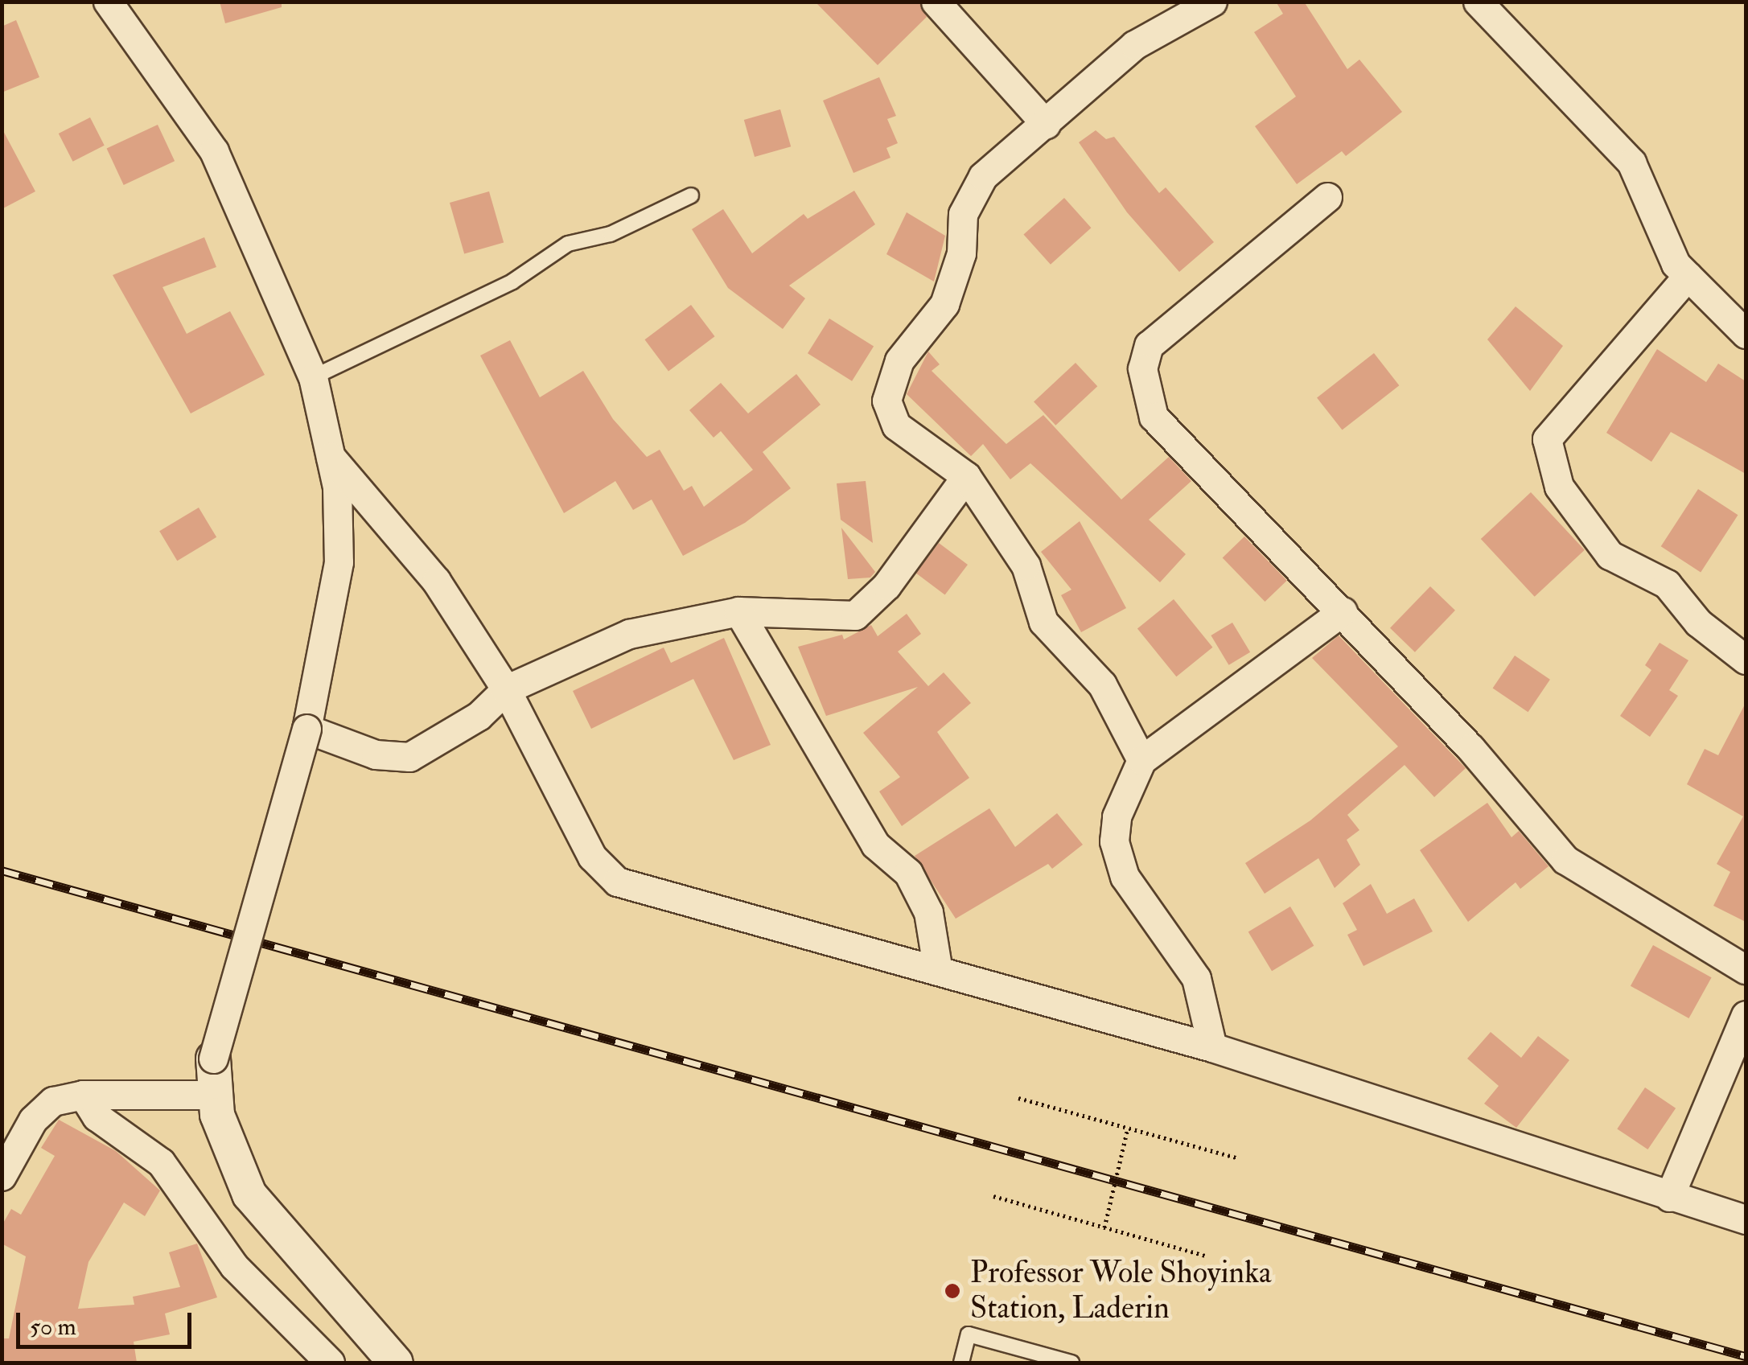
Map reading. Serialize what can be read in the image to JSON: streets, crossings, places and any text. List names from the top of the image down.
{
  "places": ["Professor Wole Shoyinka Station, Laderin"],
  "scale_bar": "50 m"
}
